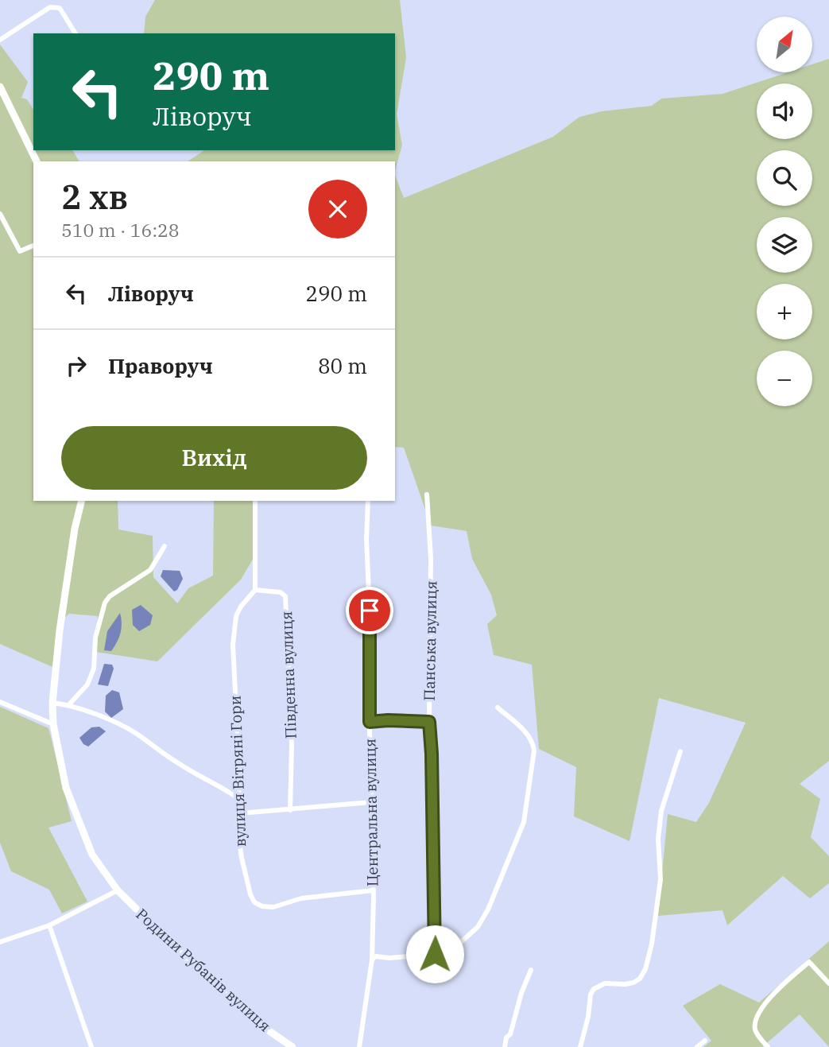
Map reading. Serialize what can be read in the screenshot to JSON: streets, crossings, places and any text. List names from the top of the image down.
{
  "streets": {
    "street": [
      "Панська вулиця",
      "Південна вулиця",
      "вулиця Вітряні Гори",
      "Центральна вулиця",
      "Родини Рубанів вулиця"
    ]
  },
  "crossings": [
    ["Південна вулиця", "вулиця Вітряні Гори"],
    ["вулиця Вітряні Гори", "Центральна вулиця"]
  ],
  "north": "top right",
  "page": {
    "map_buttons": ["+", "−"],
    "turn": ["290 m", "Ліворуч"],
    "heading": ["2 хв", "510 m · 16:28"],
    "list": [
      {
        "name": "Ліворуч",
        "value": "290 m"
      },
      {
        "name": "Праворуч",
        "value": "80 m"
      }
    ],
    "buttons": "Вихід"
  }
}
